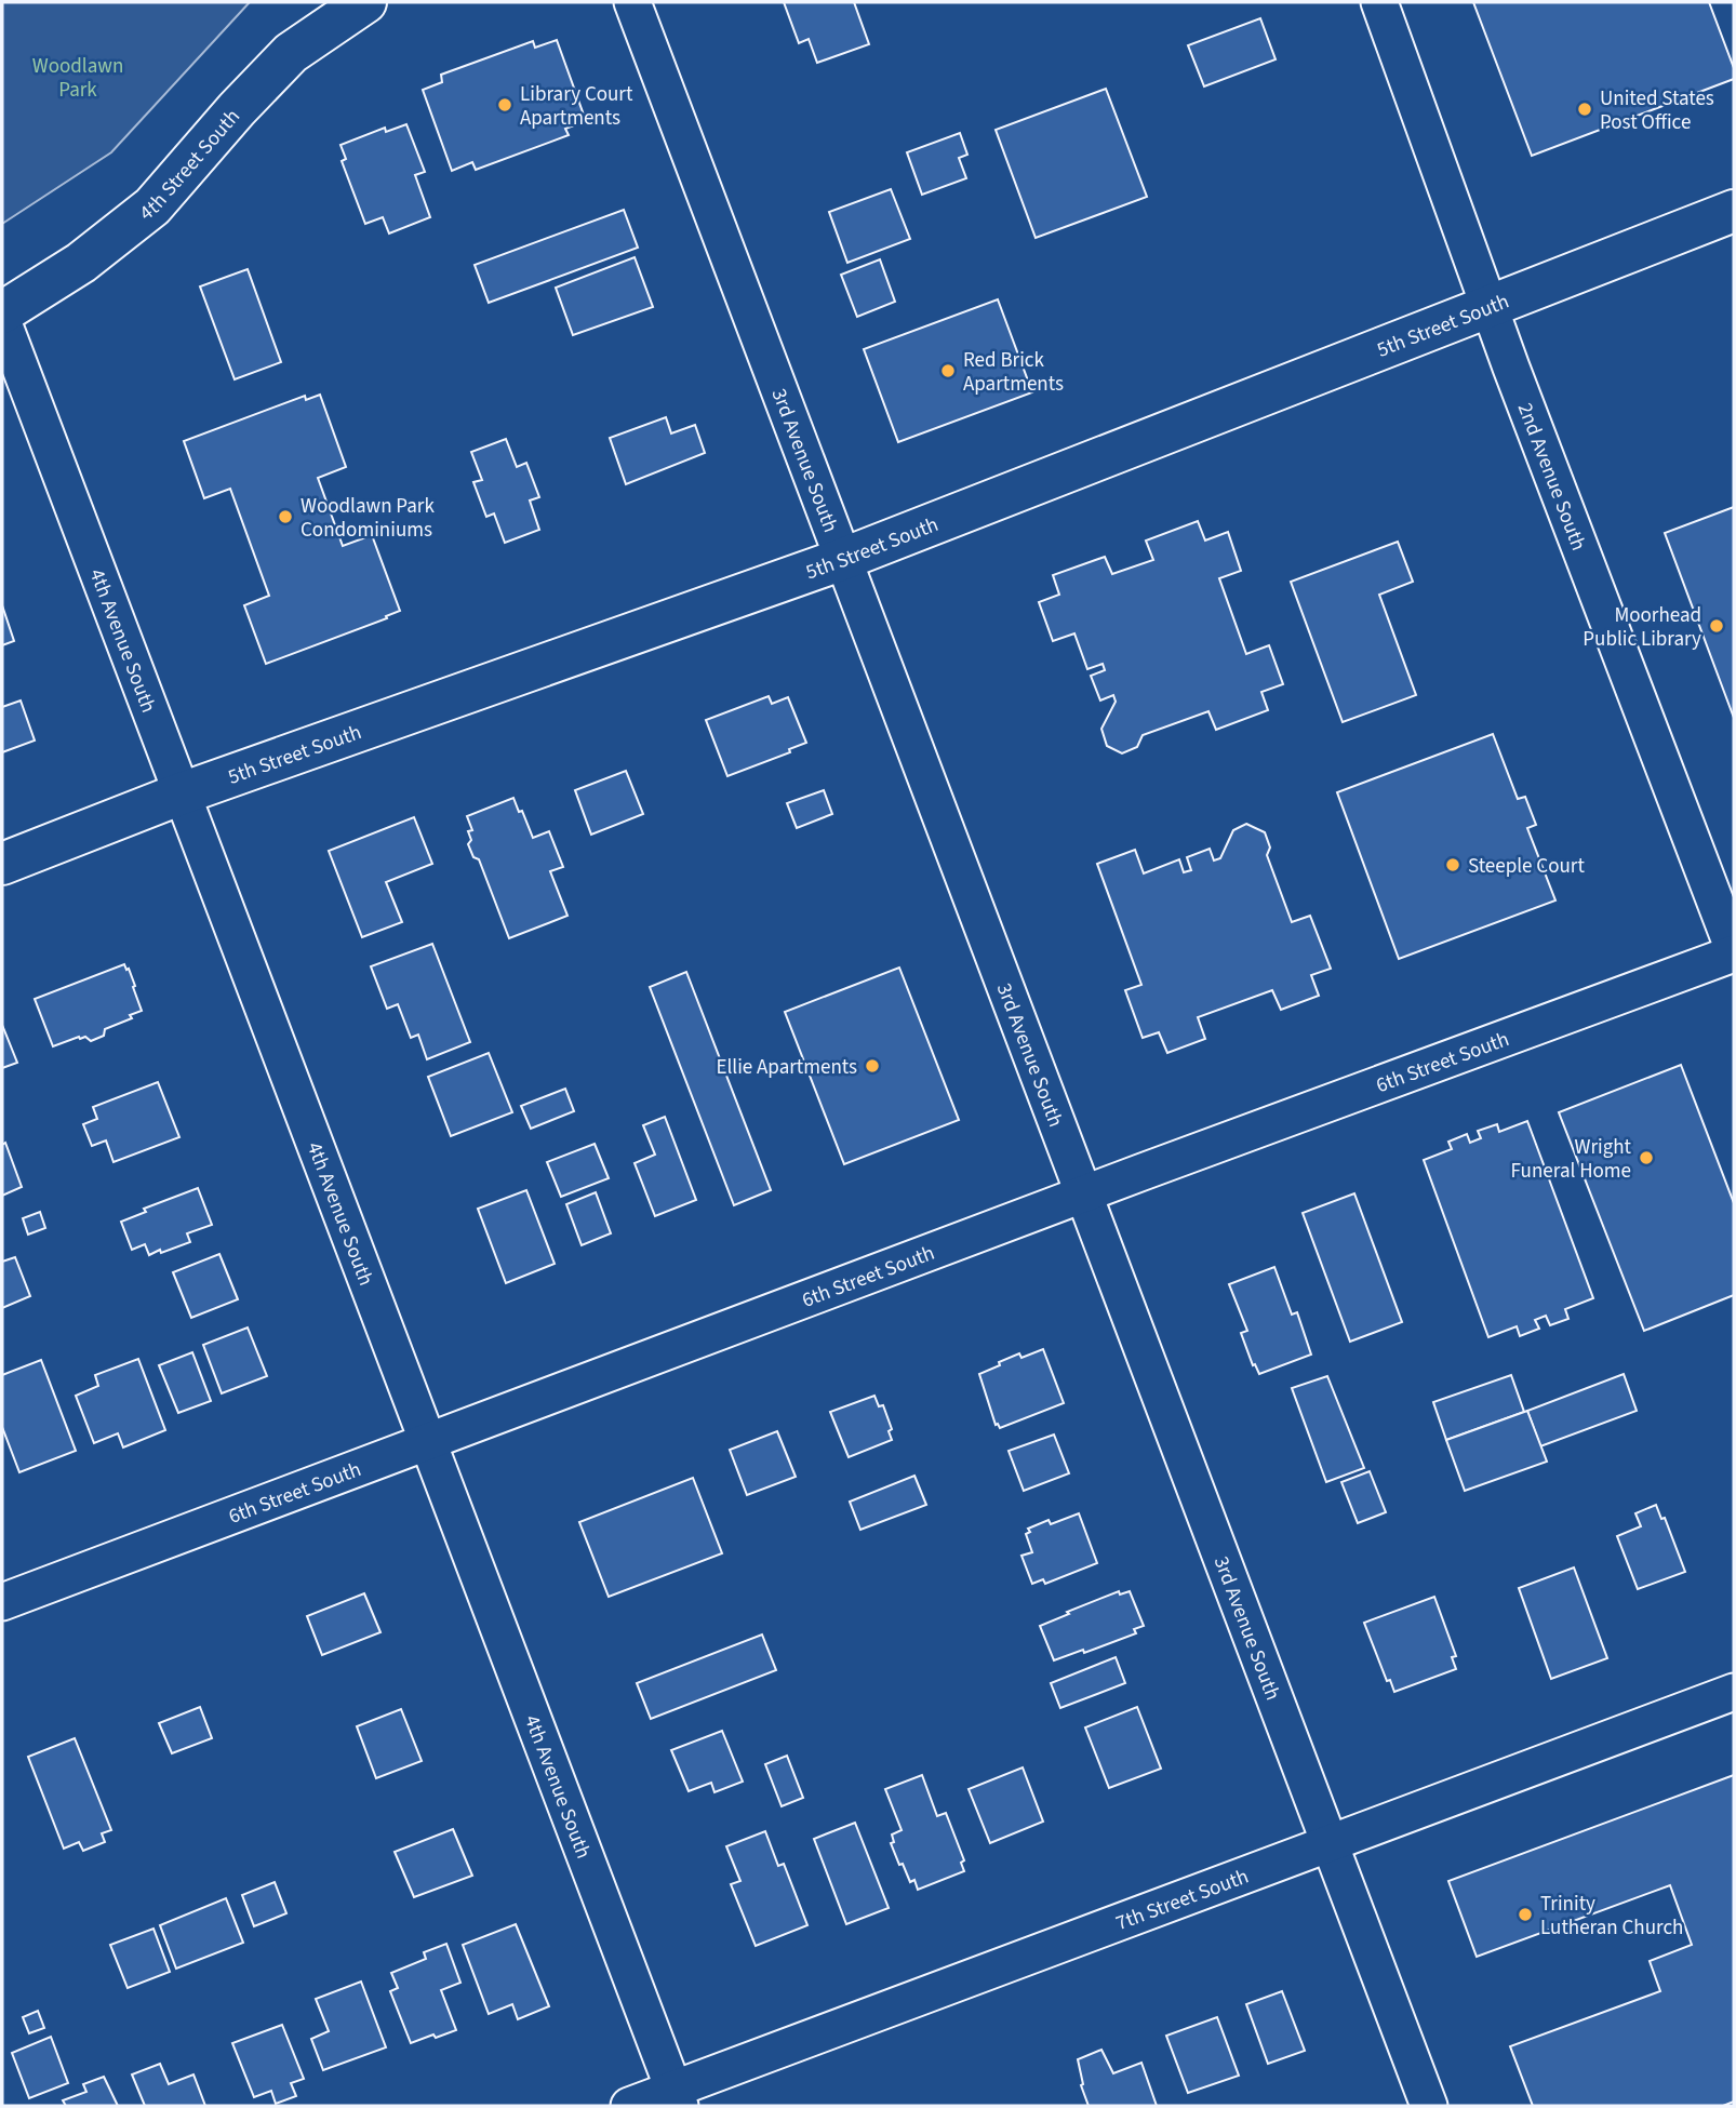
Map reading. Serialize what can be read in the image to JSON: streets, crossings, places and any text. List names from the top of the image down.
{
  "streets": {
    "street": [
      "4th Street South",
      "5th Street South",
      "3rd Avenue South",
      "2nd Avenue South",
      "4th Avenue South",
      "6th Street South",
      "7th Street South"
    ]
  },
  "crossings": [
    ["5th Street South", "3rd Avenue South"],
    ["5th Street South", "2nd Avenue South"],
    ["5th Street South", "4th Avenue South"],
    ["3rd Avenue South", "6th Street South"],
    ["3rd Avenue South", "7th Street South"],
    ["2nd Avenue South", "6th Street South"],
    ["4th Avenue South", "6th Street South"],
    ["4th Avenue South", "7th Street South"]
  ],
  "parks": ["Woodlawn Park"],
  "places": [
    "Library Court Apartments",
    "United States Post Office",
    "Red Brick Apartments",
    "Woodlawn Park Condominiums",
    "Moorhead Public Library",
    "Steeple Court",
    "Ellie Apartments",
    "Wright Funeral Home",
    "Trinity Lutheran Church"
  ]
}
